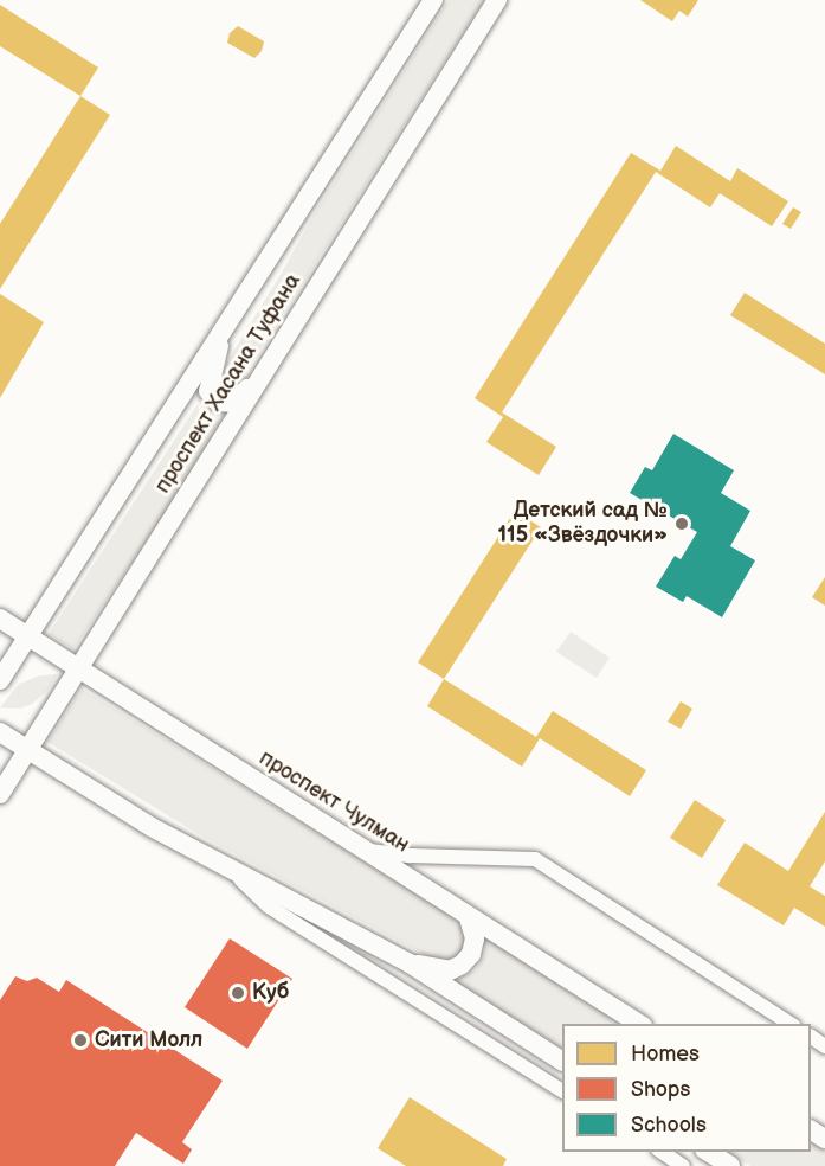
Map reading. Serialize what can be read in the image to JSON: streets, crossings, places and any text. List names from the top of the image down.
{
  "streets": {
    "main road": ["проспект Хасана Туфана", "проспект Чулман"]
  },
  "crossings": [
    ["проспект Хасана Туфана", "проспект Чулман"]
  ],
  "places": ["Детский сад № 115 «Звёздочки»", "Куб", "Сити Молл"],
  "legend": ["Homes", "Shops", "Schools"]
}
